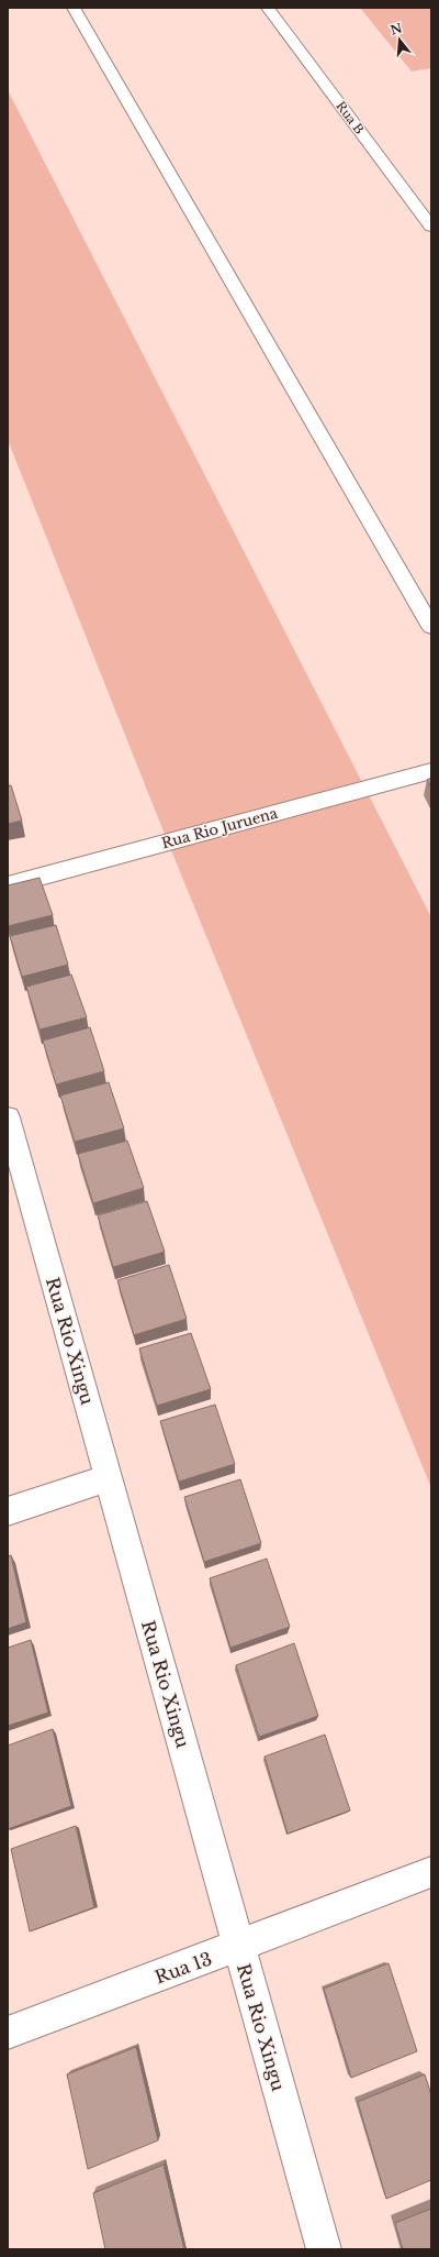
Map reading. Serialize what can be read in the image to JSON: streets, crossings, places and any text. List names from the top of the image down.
{
  "streets": {
    "street": [
      "Rua B",
      "Rua Rio Juruena",
      "Rua Rio Xingu",
      "Rua 13"
    ]
  },
  "crossings": [
    ["Rua Rio Xingu", "Rua 13"]
  ],
  "north": "top"
}
